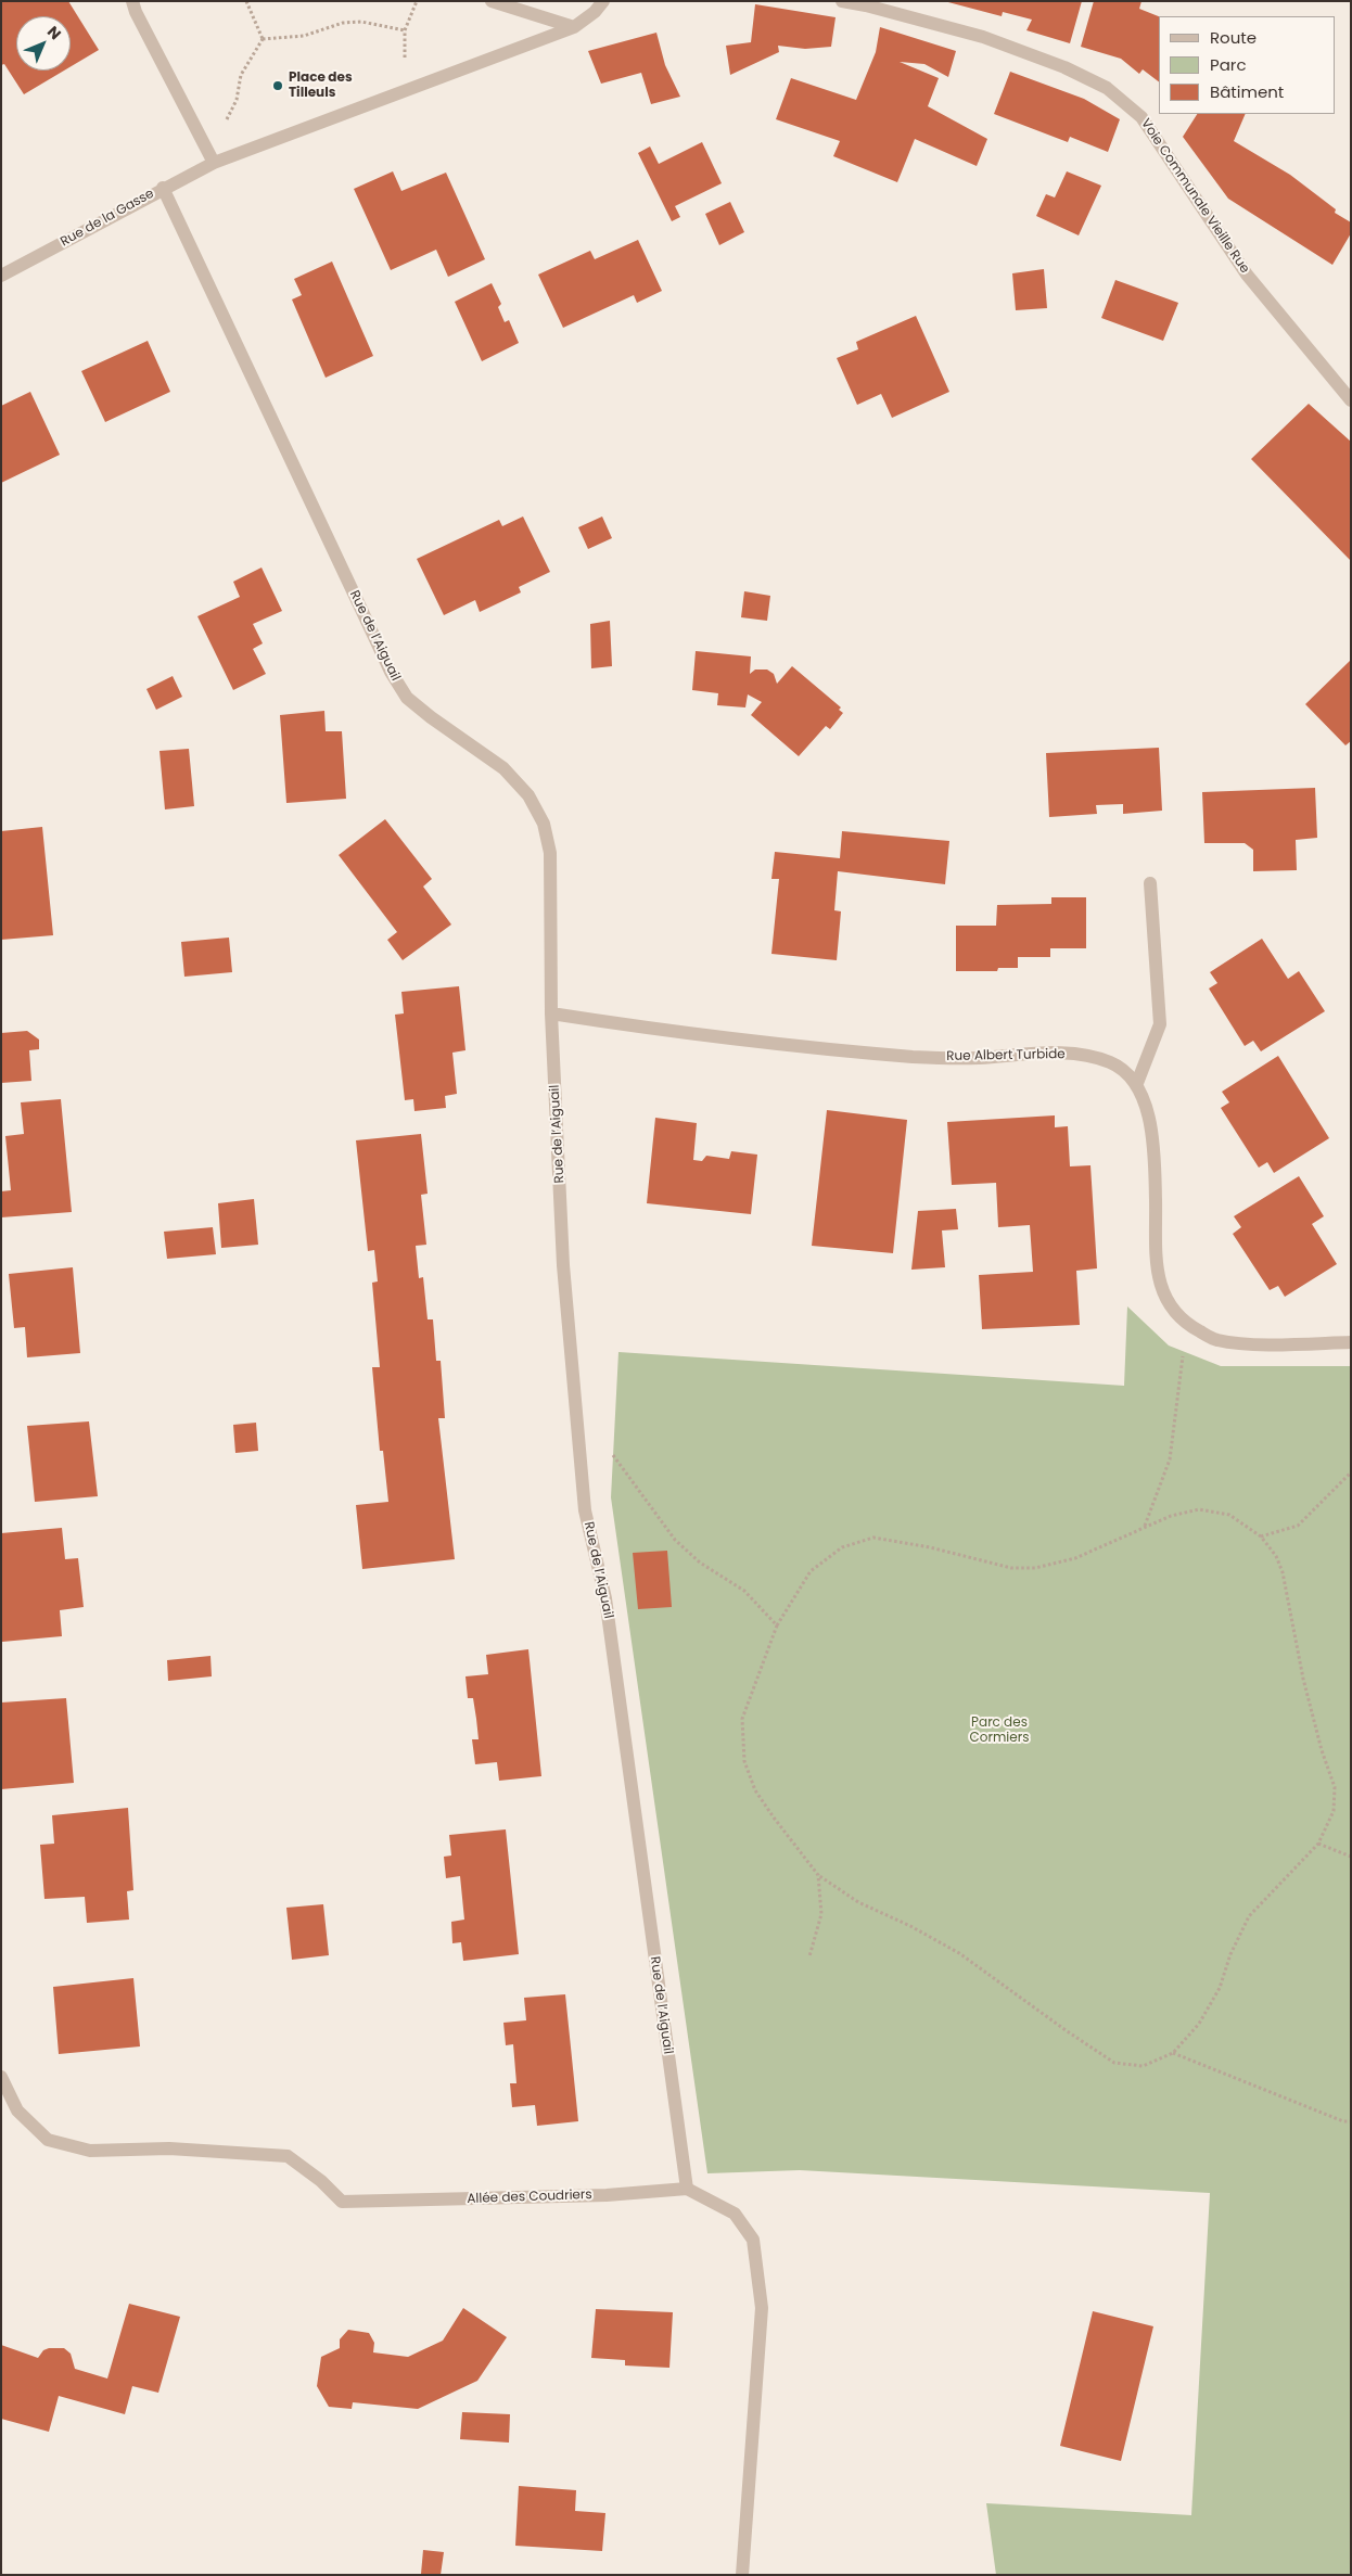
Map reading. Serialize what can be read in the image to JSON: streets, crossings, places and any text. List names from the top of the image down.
{
  "streets": {
    "street": [
      "Voie Communale Vieille Rue",
      "Rue de la Gasse",
      "Rue de l’Aiguail",
      "Rue Albert Turbide",
      "Allée des Coudriers"
    ]
  },
  "crossings": [
    ["Rue de la Gasse", "Rue de l’Aiguail"],
    ["Rue de l’Aiguail", "Rue Albert Turbide"],
    ["Rue de l’Aiguail", "Allée des Coudriers"]
  ],
  "parks": ["Parc des Cormiers"],
  "places": ["Place des Tilleuls"],
  "legend": ["Route", "Parc", "Bâtiment"],
  "north": "top right"
}
